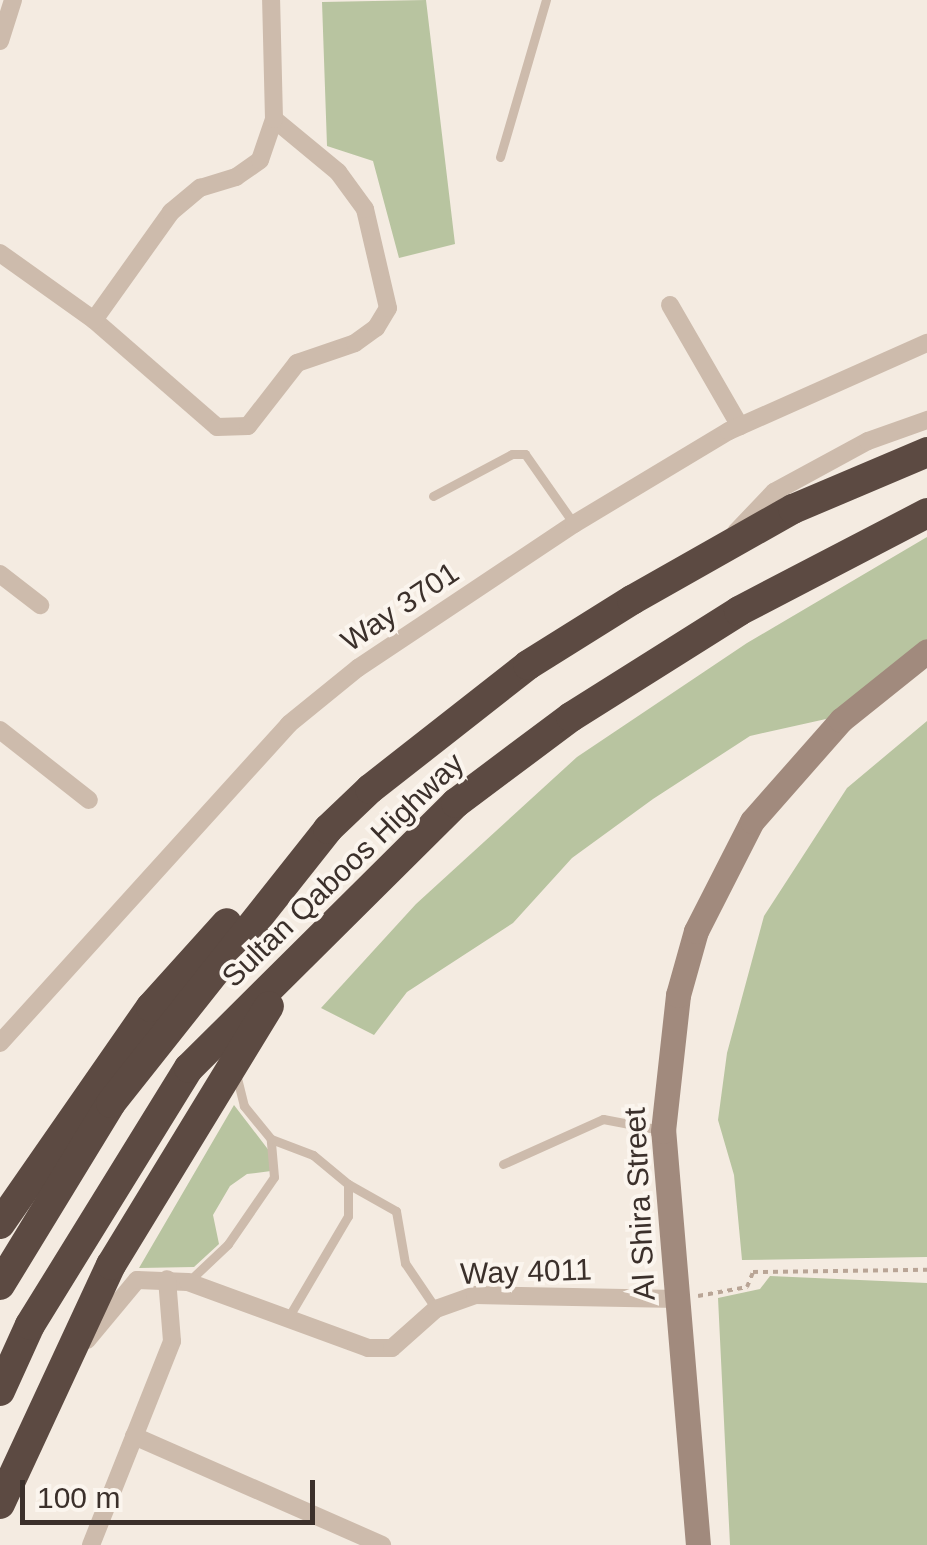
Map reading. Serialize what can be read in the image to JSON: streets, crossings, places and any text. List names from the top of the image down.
{
  "streets": {
    "highway": ["Sultan Qaboos Highway"],
    "street": ["Way 3701", "Al Shira Street", "Way 4011"]
  },
  "crossings": [
    ["Al Shira Street", "Way 4011"]
  ],
  "scale_bar": "100 m"
}
